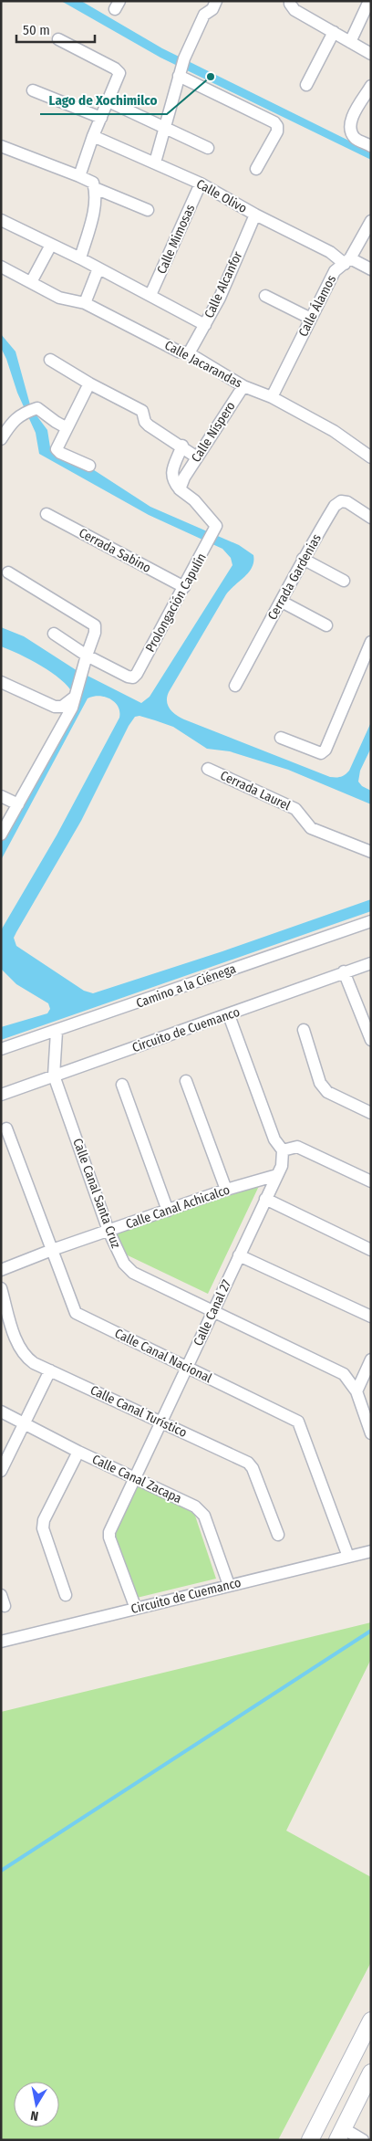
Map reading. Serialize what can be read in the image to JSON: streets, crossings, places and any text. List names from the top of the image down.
{
  "streets": {
    "street": [
      "Calle Olivo",
      "Calle Mimosas",
      "Calle Alcanfor",
      "Calle Álamos",
      "Calle Jacarandas",
      "Calle Níspero",
      "Cerrada Sabino",
      "Cerrada Gardenias",
      "Prolongación Capulín",
      "Cerrada Laurel",
      "Camino a la Ciénega",
      "Circuito de Cuemanco",
      "Calle Canal Santa Cruz",
      "Calle Canal Achicalco",
      "Calle Canal 27",
      "Calle Canal Nacional",
      "Calle Canal Turístico",
      "Calle Canal Zacapa"
    ]
  },
  "crossings": [
    ["Calle Olivo", "Calle Mimosas"],
    ["Calle Olivo", "Calle Alcanfor"],
    ["Calle Olivo", "Calle Álamos"],
    ["Calle Alcanfor", "Calle Jacarandas"],
    ["Calle Álamos", "Calle Jacarandas"],
    ["Calle Jacarandas", "Calle Níspero"],
    ["Calle Níspero", "Prolongación Capulín"],
    ["Cerrada Sabino", "Prolongación Capulín"],
    ["Circuito de Cuemanco", "Calle Canal Santa Cruz"],
    ["Circuito de Cuemanco", "Calle Canal 27"],
    ["Circuito de Cuemanco", "Calle Canal Nacional"],
    ["Circuito de Cuemanco", "Calle Canal Zacapa"],
    ["Calle Canal Santa Cruz", "Calle Canal Achicalco"],
    ["Calle Canal Santa Cruz", "Calle Canal 27"],
    ["Calle Canal Achicalco", "Calle Canal 27"],
    ["Calle Canal Achicalco", "Calle Canal Nacional"],
    ["Calle Canal 27", "Calle Canal Nacional"],
    ["Calle Canal 27", "Calle Canal Turístico"],
    ["Calle Canal 27", "Calle Canal Zacapa"]
  ],
  "places": ["Lago de Xochimilco"],
  "scale_bar": "50 m",
  "north": "bottom"
}
